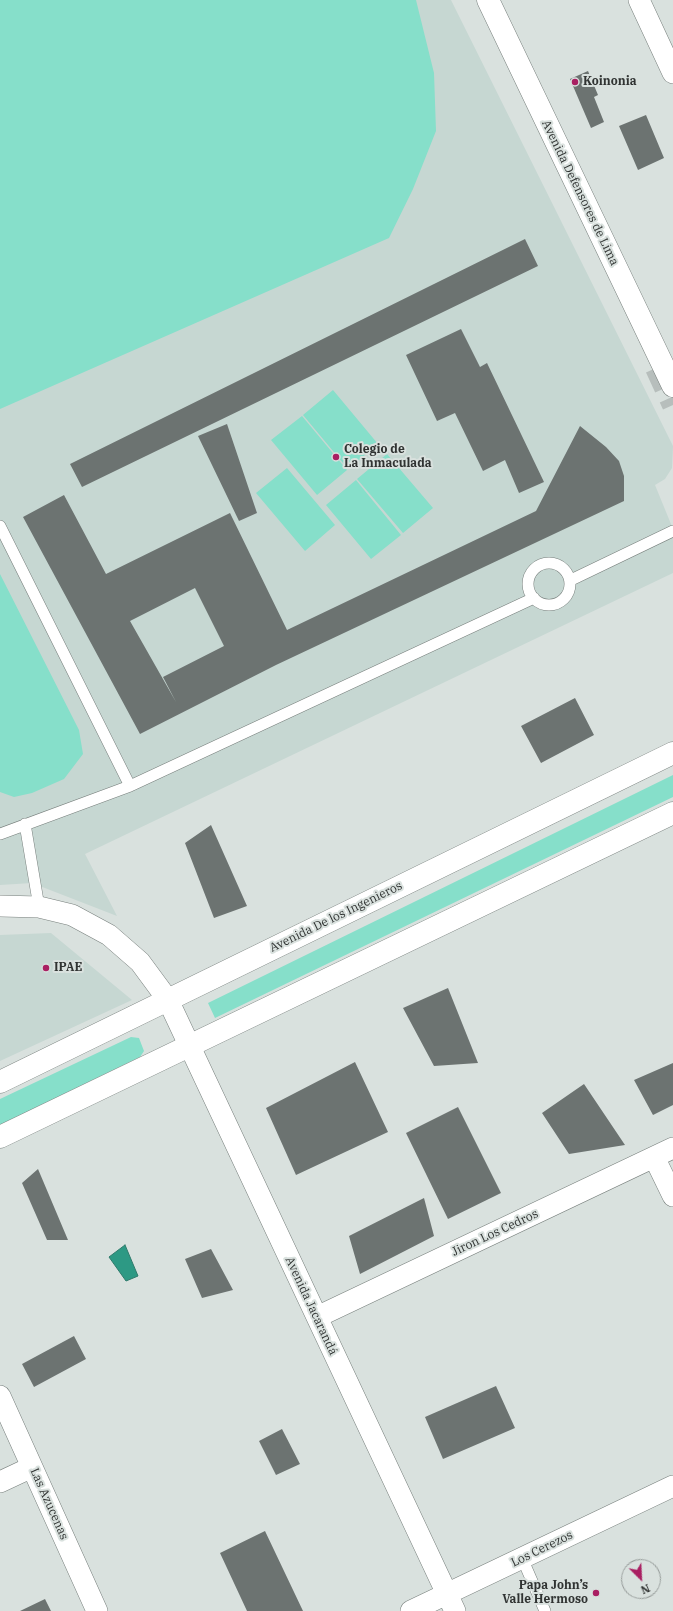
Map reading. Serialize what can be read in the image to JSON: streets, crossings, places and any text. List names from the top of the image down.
{
  "streets": {
    "street": [
      "Avenida Defensores de Lima",
      "Avenida De los Ingenieros",
      "Jiron Los Cedros",
      "Avenida Jacarandá",
      "Las Azucenas",
      "Los Cerezos"
    ]
  },
  "crossings": [
    ["Avenida De los Ingenieros", "Avenida Jacarandá"],
    ["Jiron Los Cedros", "Avenida Jacarandá"],
    ["Avenida Jacarandá", "Los Cerezos"]
  ],
  "places": [
    "Koinonia",
    "Colegio de La Inmaculada",
    "IPAE",
    "Papa John’s Valle Hermoso"
  ],
  "north": "bottom right"
}
